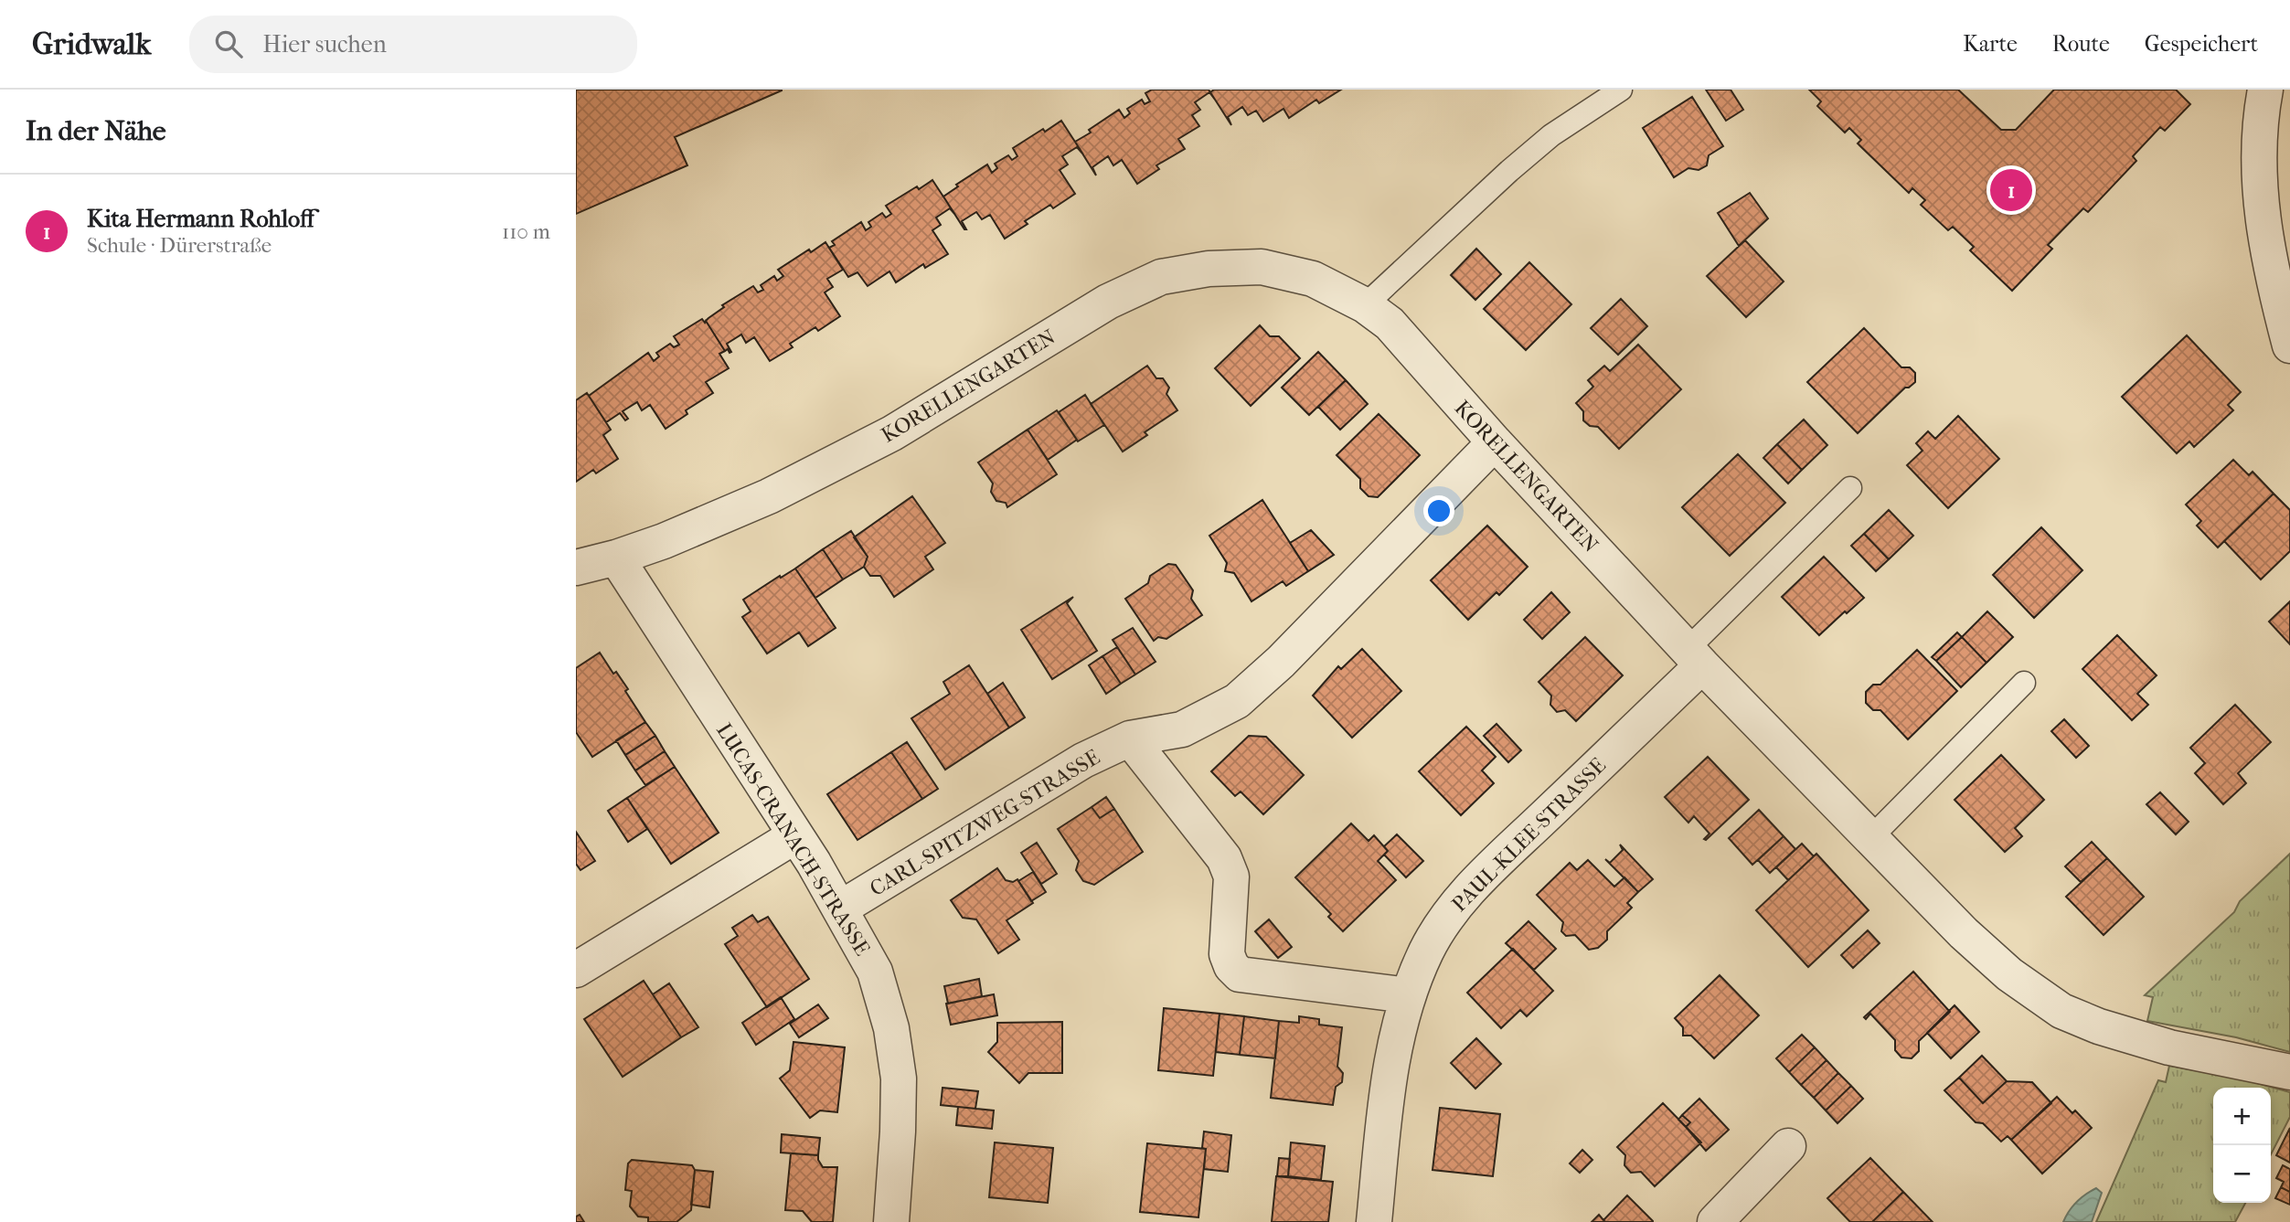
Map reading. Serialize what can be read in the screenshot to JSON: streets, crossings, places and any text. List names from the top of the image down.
{
  "streets": {
    "street": [
      "KORELLENGARTEN",
      "CARL-SPITZWEG-STRASSE",
      "PAUL-KLEE-STRASSE",
      "LUCAS-CRANACH-STRASSE"
    ]
  },
  "crossings": [
    ["KORELLENGARTEN", "CARL-SPITZWEG-STRASSE"],
    ["KORELLENGARTEN", "PAUL-KLEE-STRASSE"],
    ["KORELLENGARTEN", "LUCAS-CRANACH-STRASSE"],
    ["CARL-SPITZWEG-STRASSE", "LUCAS-CRANACH-STRASSE"]
  ],
  "page": {
    "header": "Gridwalk",
    "search": "Hier suchen",
    "nav": ["Karte", "Route", "Gespeichert"],
    "heading": "In der Nähe",
    "pins": "1",
    "list": [
      {
        "mark": "1",
        "name": "Kita Hermann Rohloff",
        "note": "Schule · Dürerstraße",
        "value": "110 m"
      }
    ],
    "map_buttons": ["+", "−"]
  }
}
